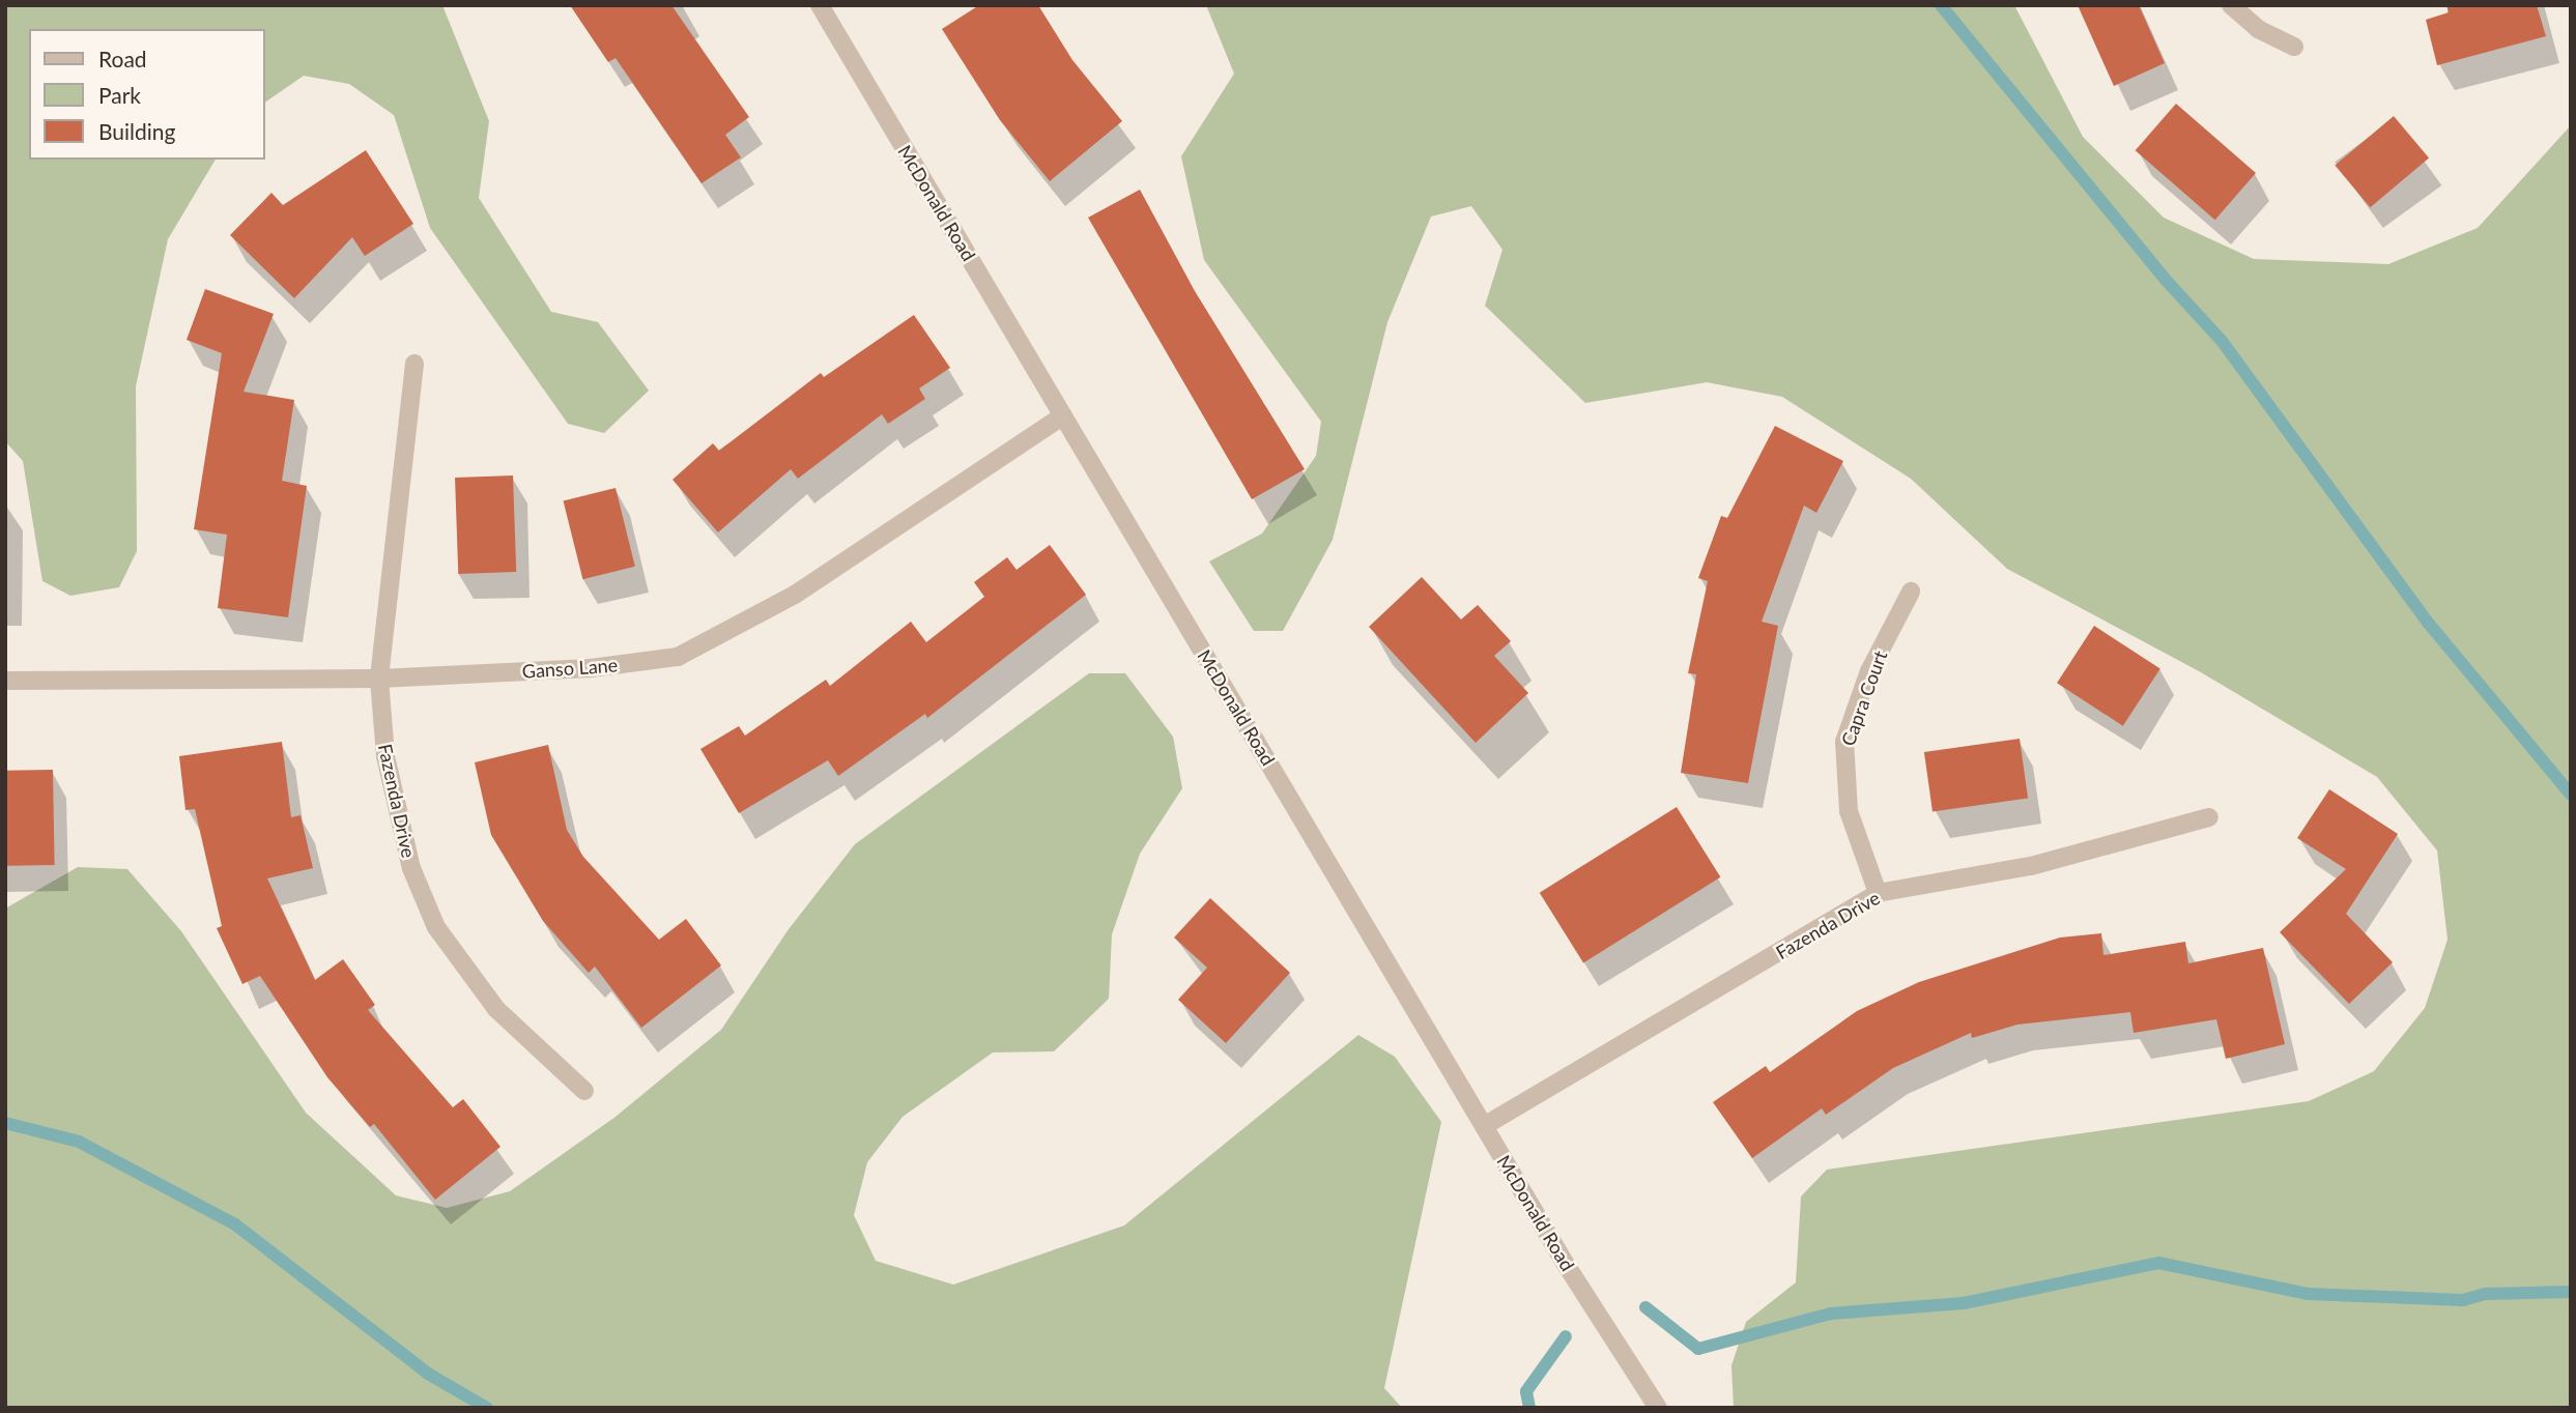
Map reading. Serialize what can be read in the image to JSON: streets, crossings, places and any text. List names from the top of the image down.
{
  "streets": {
    "street": [
      "McDonald Road",
      "Ganso Lane",
      "Capra Court",
      "Fazenda Drive"
    ]
  },
  "crossings": [
    ["McDonald Road", "Ganso Lane"],
    ["McDonald Road", "Fazenda Drive"],
    ["Ganso Lane", "Fazenda Drive"],
    ["Capra Court", "Fazenda Drive"]
  ],
  "legend": ["Road", "Park", "Building"]
}
